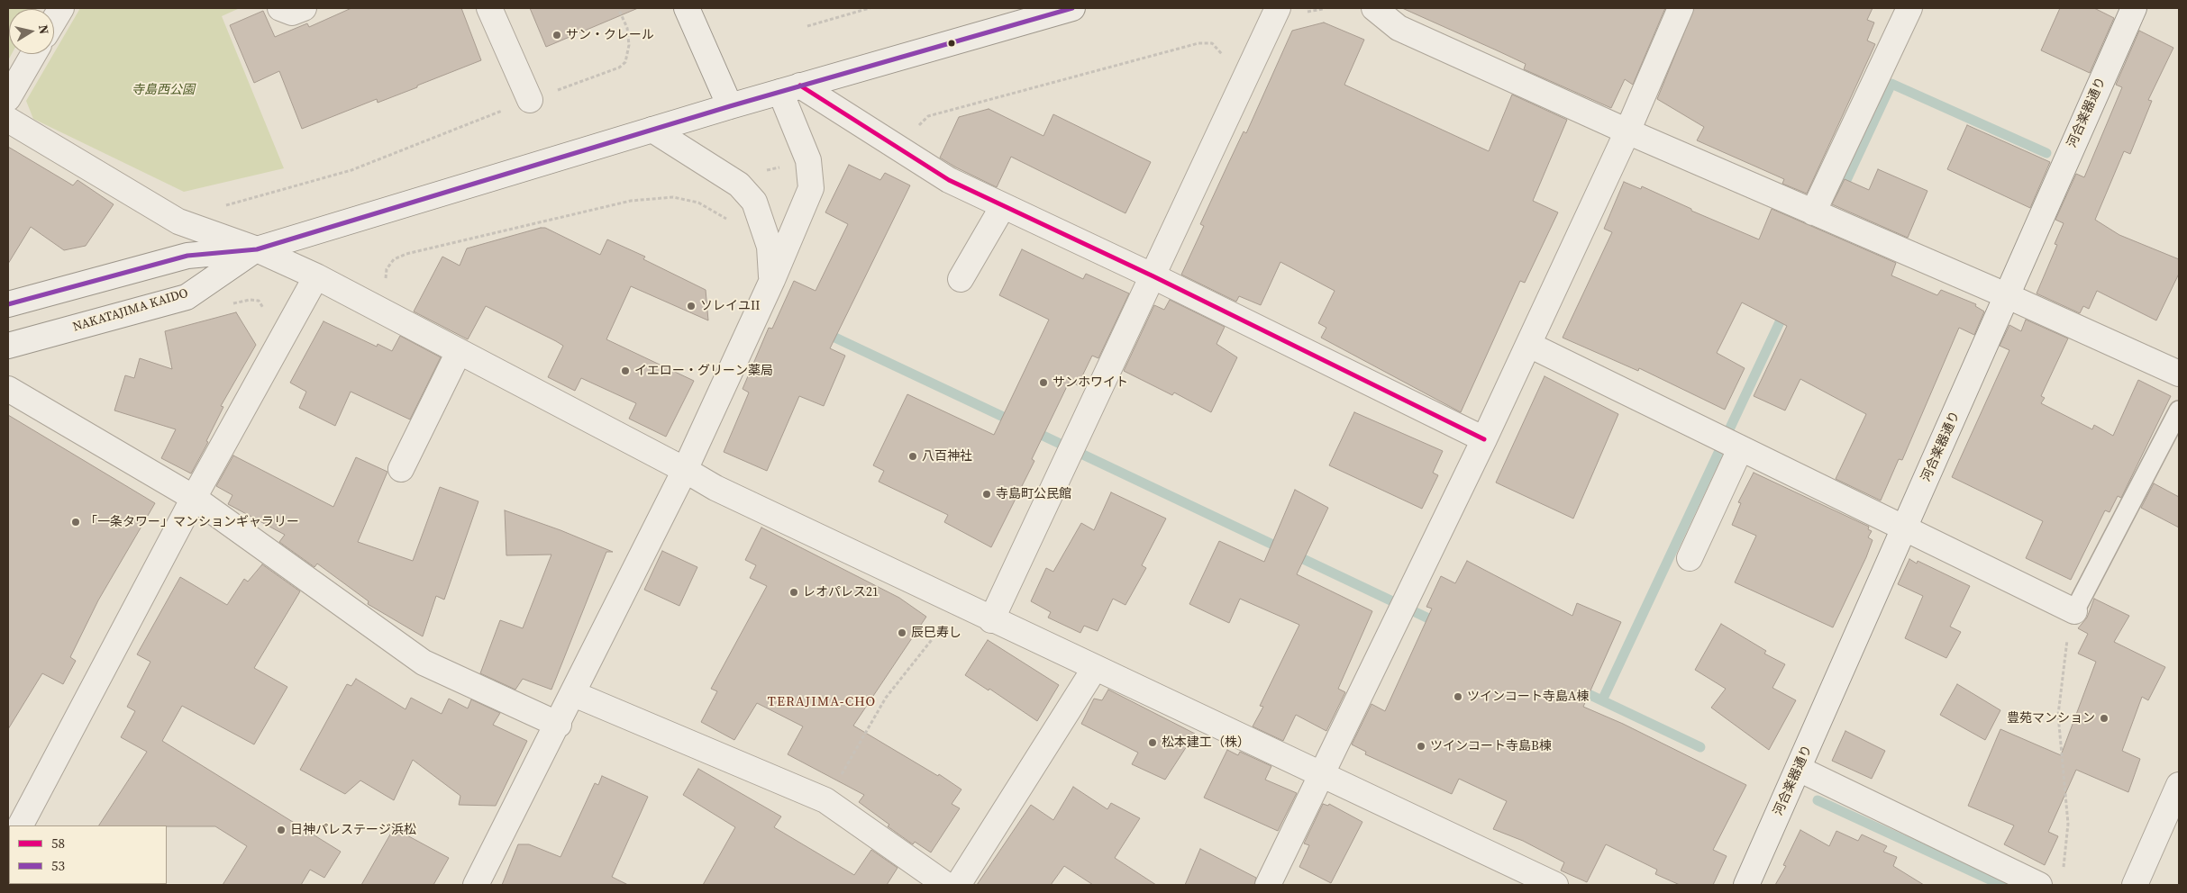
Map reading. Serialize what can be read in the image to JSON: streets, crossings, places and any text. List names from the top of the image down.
{
  "streets": {
    "street": ["河合楽器通り", "NAKATAJIMA KAIDO"]
  },
  "districts": ["TERAJIMA-CHO"],
  "parks": ["寺島西公園"],
  "places": [
    "サン・クレール",
    "ソレイユII",
    "イエロー・グリーン薬局",
    "サンホワイト",
    "八百神社",
    "寺島町公民館",
    "「一条タワー」マンションギャラリー",
    "レオパレス21",
    "辰巳寿し",
    "ツインコート寺島A棟",
    "豊苑マンション",
    "松本建工（株）",
    "ツインコート寺島B棟",
    "日神パレステージ浜松"
  ],
  "lines": ["transit line 53", "transit line 58"],
  "legend": ["58", "53"],
  "north": "right"
}
